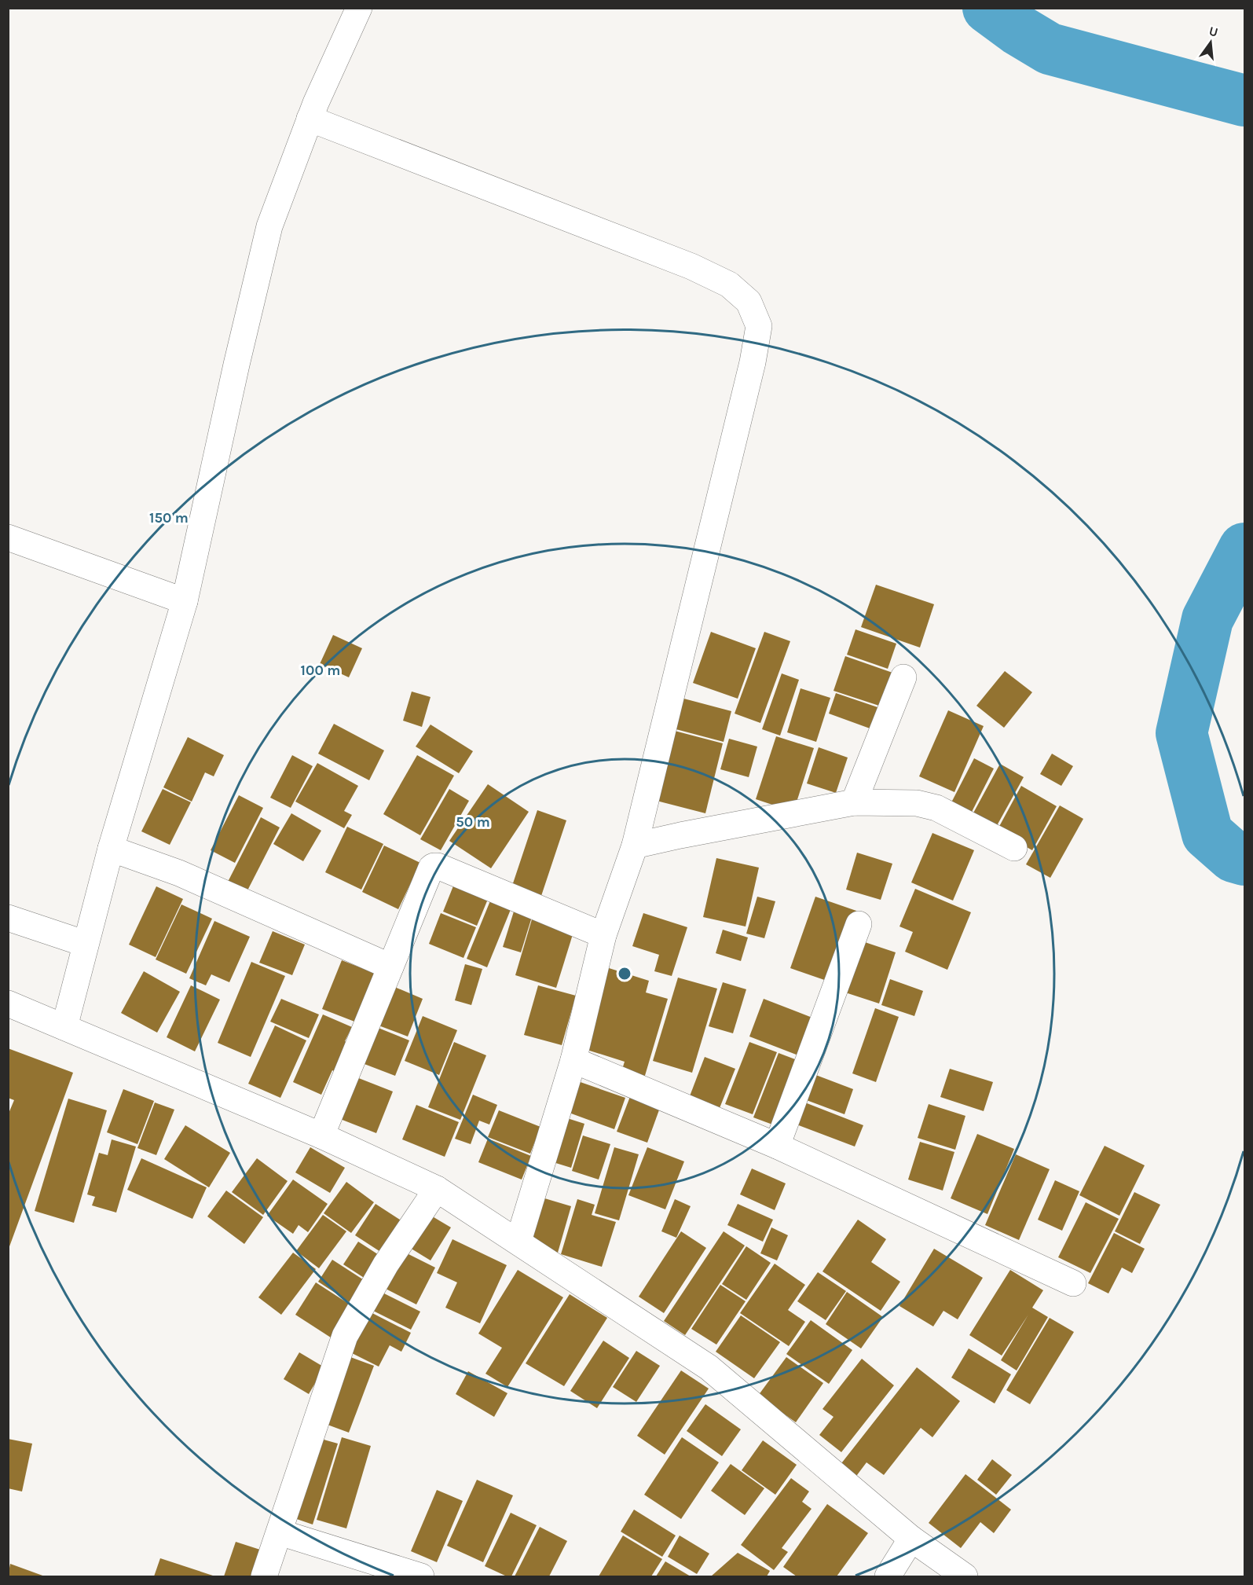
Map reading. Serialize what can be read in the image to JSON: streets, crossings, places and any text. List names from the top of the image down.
{
  "north": "top",
  "rings": ["150 m", "100 m", "50 m"]
}
